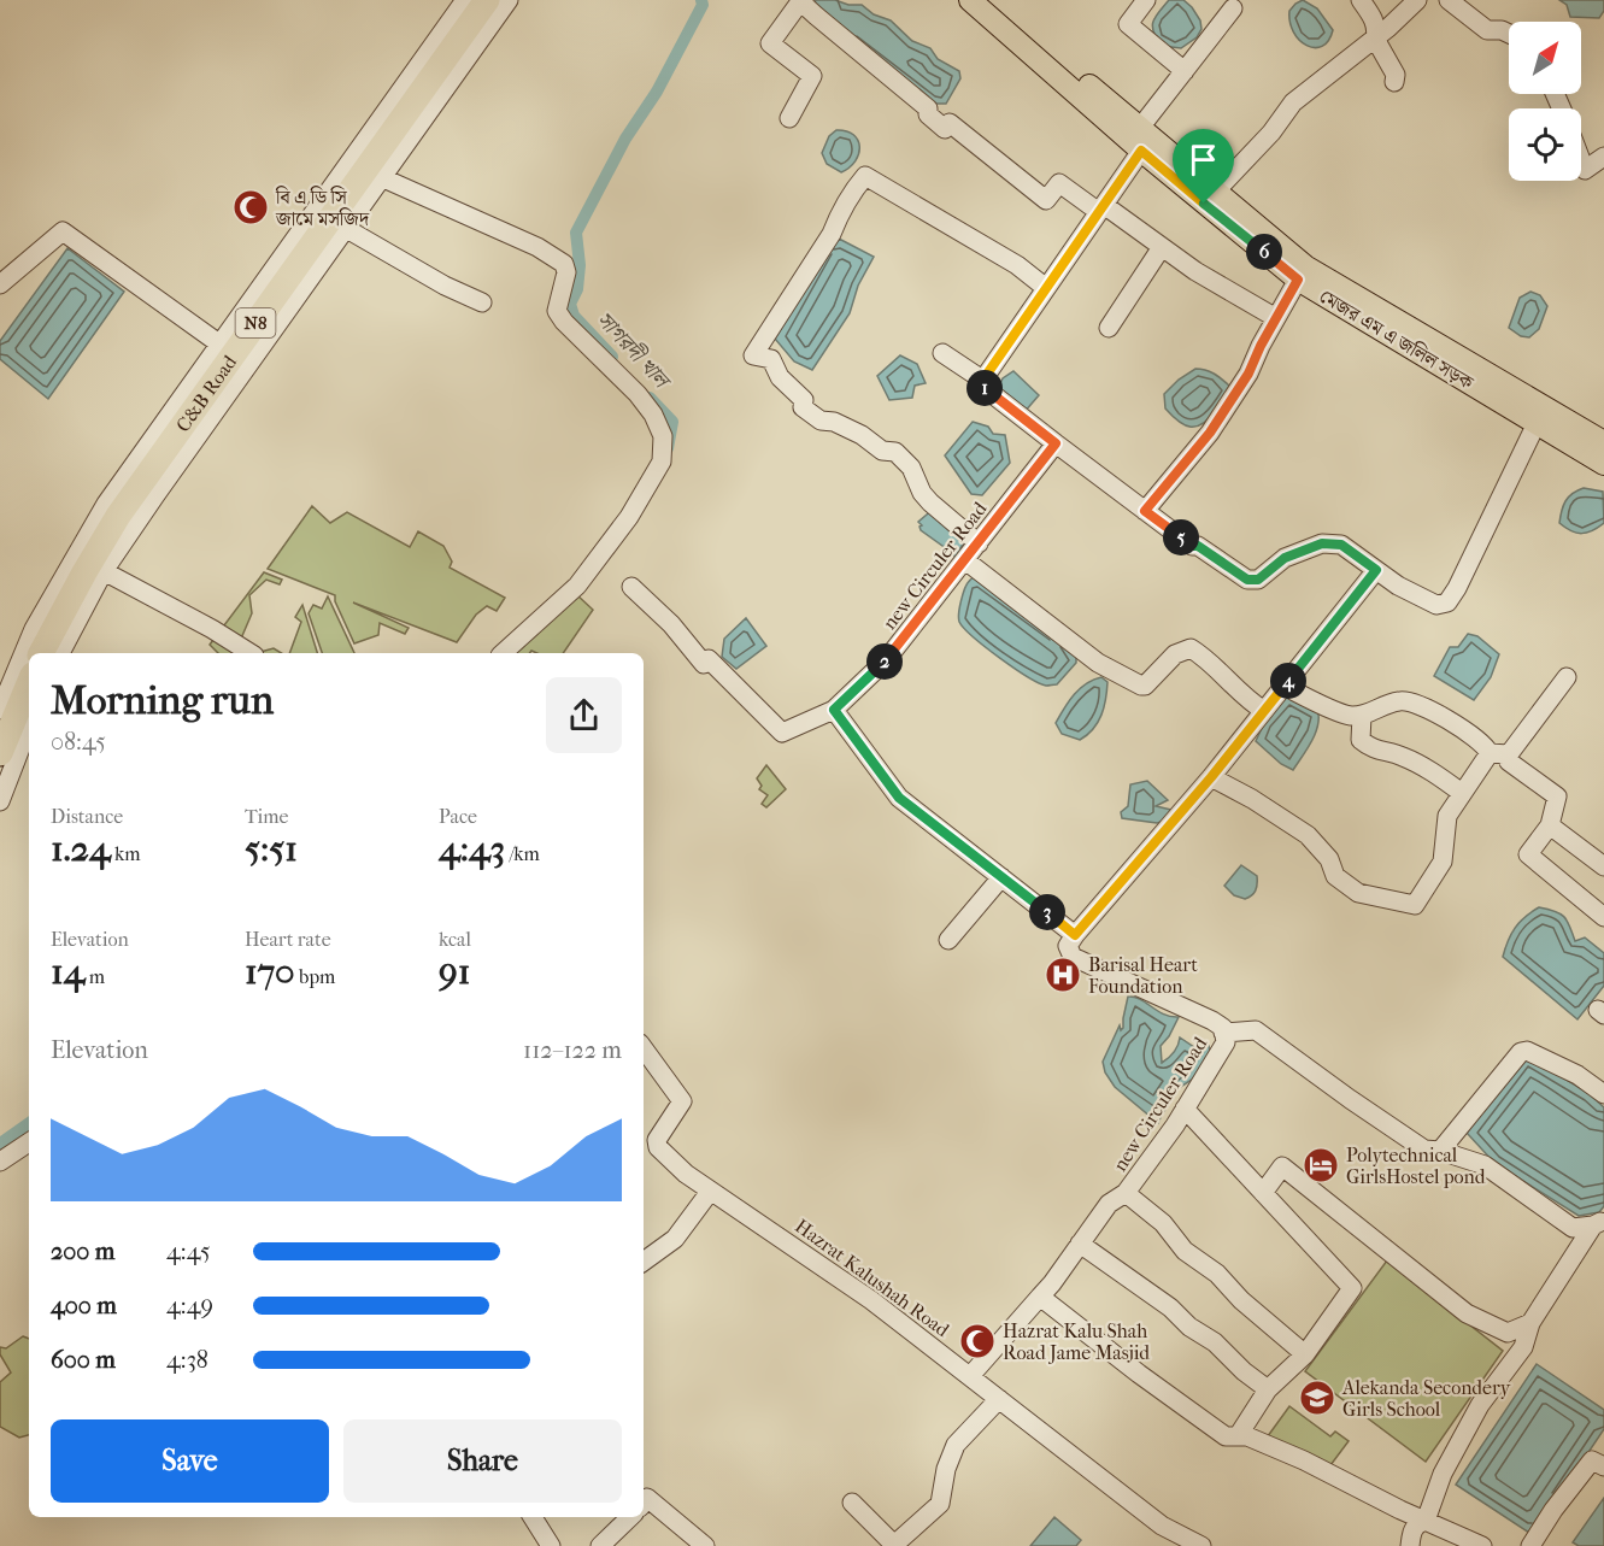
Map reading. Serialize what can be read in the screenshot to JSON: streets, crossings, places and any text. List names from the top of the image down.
{
  "streets": {
    "highway": ["N8", "C&B Road"],
    "main road": ["মেজর এম এ জলিল সড়ক"],
    "street": ["new Circuler Road", "Hazrat Kalushah Road"]
  },
  "crossings": [
    ["new Circuler Road", "Hazrat Kalushah Road"]
  ],
  "water": ["সাগরদী খাল"],
  "places": {
    "mosque": ["বি এ ডি সি জামে মসজিদ", "Hazrat Kalu Shah Road Jame Masjid"],
    "hospital": ["Barisal Heart Foundation"],
    "hotel": ["Polytechnical GirlsHostel pond"],
    "school or university": ["Alekanda Secondery Girls School"]
  },
  "north": "top right",
  "page": {
    "pins": [
      "6",
      "1",
      "5",
      "2",
      "4",
      "3"
    ],
    "heading": ["Morning run", "08:45"],
    "stats": [
      ["Distance", "1.24 km"],
      ["Time", "5:51"],
      ["Pace", "4:43 /km"],
      ["Elevation", "14 m"],
      ["Heart rate", "170 bpm"],
      ["kcal", "91"]
    ],
    "chart": ["Elevation", "112–122 m"],
    "list": [
      {
        "name": "200 m",
        "note": "4:45"
      },
      {
        "name": "400 m",
        "note": "4:49"
      },
      {
        "name": "600 m",
        "note": "4:38"
      }
    ],
    "buttons": ["Save", "Share"]
  }
}
